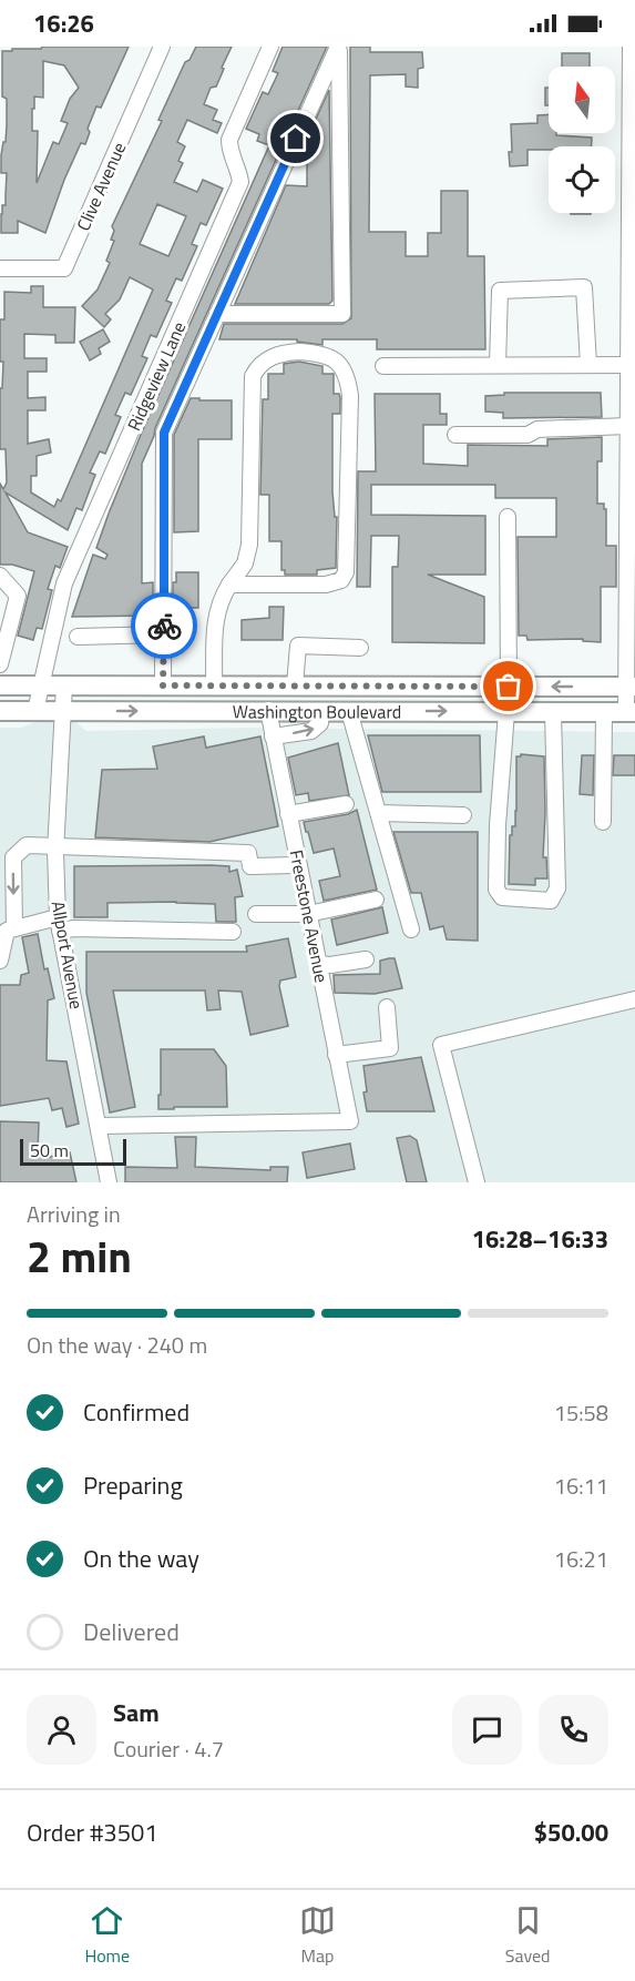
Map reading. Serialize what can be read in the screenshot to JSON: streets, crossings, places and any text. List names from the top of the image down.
{
  "streets": {
    "main road": ["Washington Boulevard"],
    "street": [
      "Clive Avenue",
      "Ridgeview Lane",
      "Freestone Avenue",
      "Allport Avenue"
    ]
  },
  "crossings": [
    ["Ridgeview Lane", "Washington Boulevard"],
    ["Washington Boulevard", "Freestone Avenue"],
    ["Washington Boulevard", "Allport Avenue"],
    ["Freestone Avenue", "Allport Avenue"]
  ],
  "scale_bar": "50 m",
  "north": "top",
  "page": {
    "status": "16:26",
    "scale": "50 m",
    "heading": ["2 min", "Arriving in", "16:28–16:33"],
    "panel": [
      "Sam",
      "Courier · 4.7",
      "Order #3501",
      "$50.00"
    ],
    "bar": "On the way · 240 m",
    "list": [
      ["Confirmed", "15:58"],
      ["Preparing", "16:11"],
      ["On the way", "16:21"],
      "Delivered"
    ],
    "tabs": ["Home", "Map", "Saved"]
  }
}
